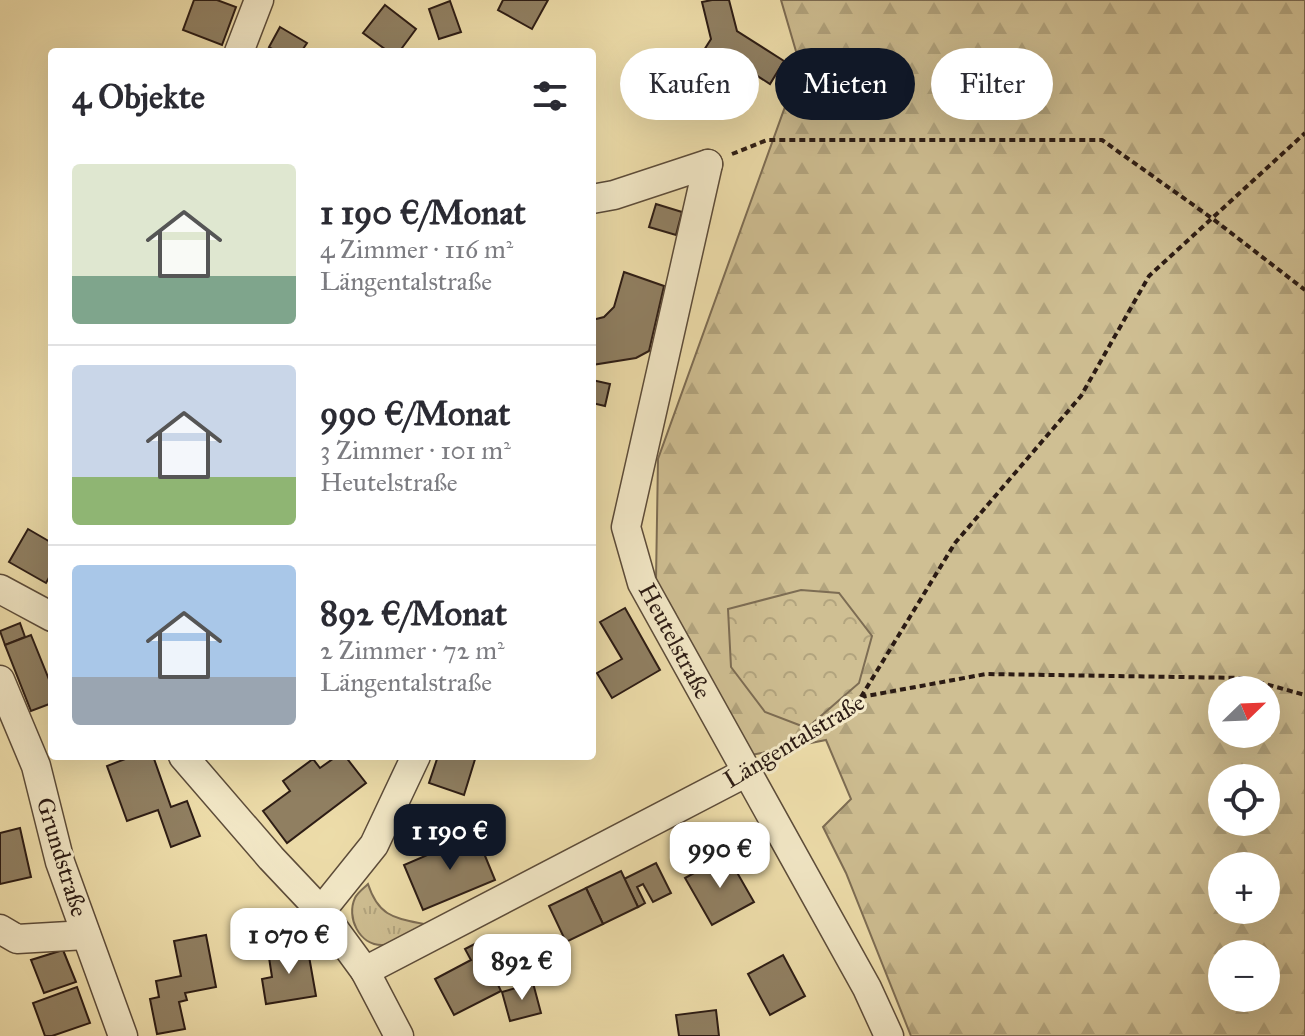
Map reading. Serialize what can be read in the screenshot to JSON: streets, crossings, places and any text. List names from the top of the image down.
{
  "streets": {
    "street": ["Heutelstraße", "Längentalstraße", "Grundstraße"]
  },
  "crossings": [
    ["Heutelstraße", "Längentalstraße"]
  ],
  "north": "top right",
  "page": {
    "chip": ["Kaufen", "Mieten", "Filter"],
    "heading": "4 Objekte",
    "list": [
      {
        "name": "1 190 €/Monat",
        "note": "4 Zimmer · 116 m² · Längentalstraße"
      },
      {
        "name": "990 €/Monat",
        "note": "3 Zimmer · 101 m² · Heutelstraße"
      },
      {
        "name": "892 €/Monat",
        "note": "2 Zimmer · 72 m² · Längentalstraße"
      }
    ],
    "map_buttons": ["+", "−"],
    "price": [
      "1 190 €",
      "990 €",
      "1 070 €",
      "892 €"
    ]
  }
}
